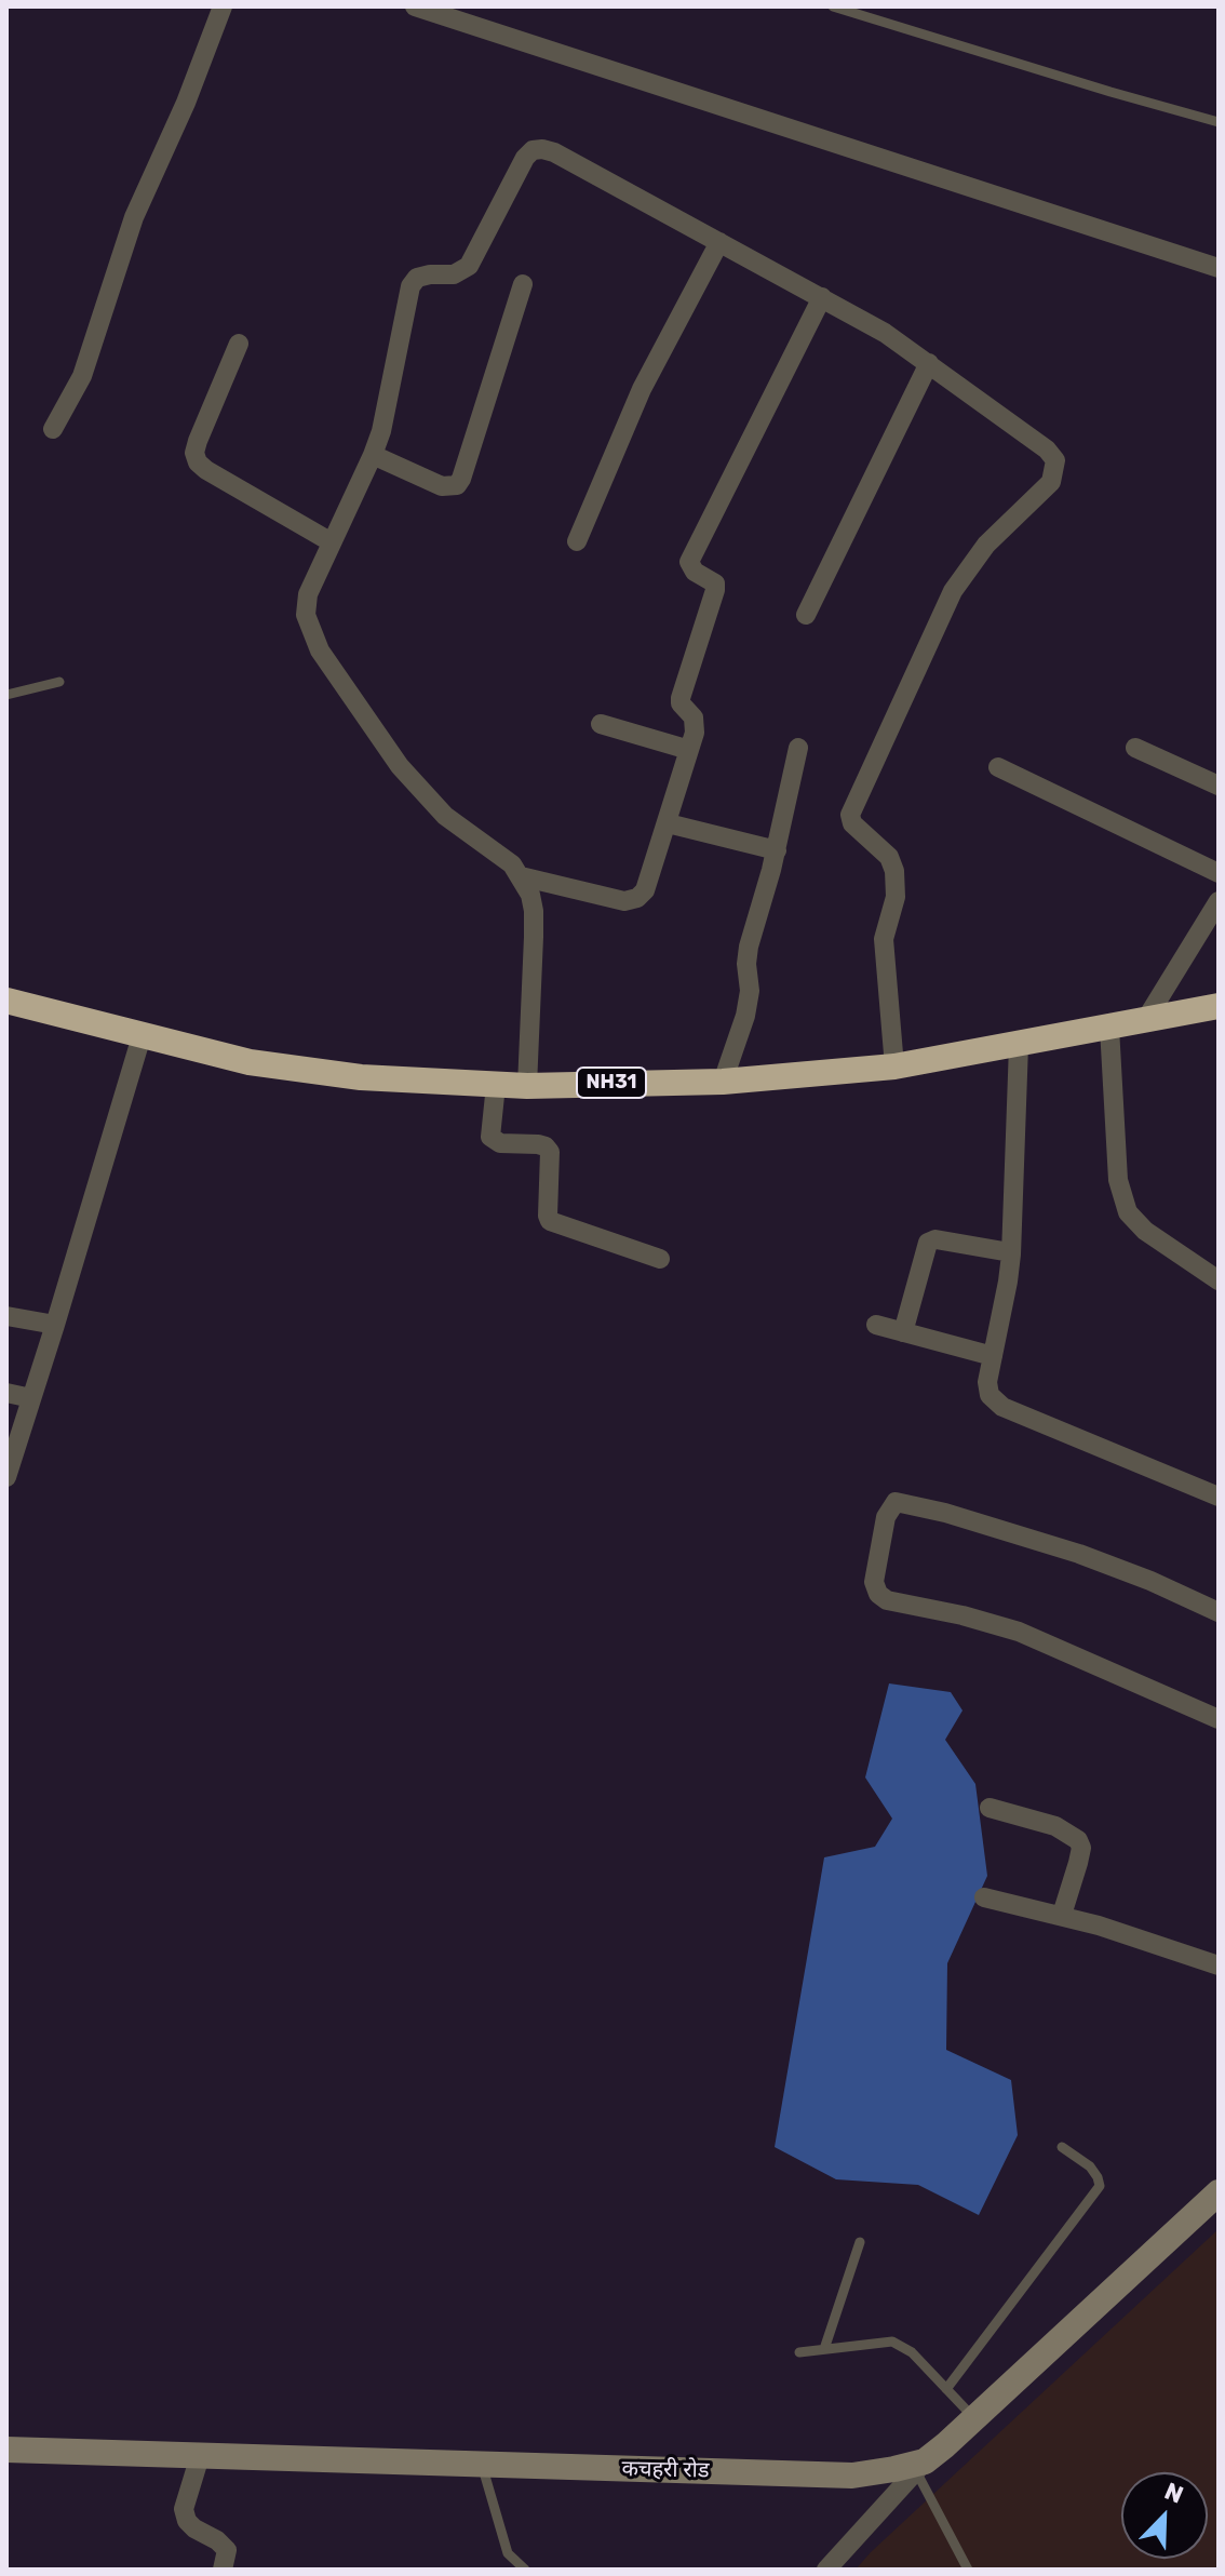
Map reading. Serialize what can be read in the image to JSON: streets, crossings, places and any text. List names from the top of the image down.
{
  "streets": {
    "highway": ["NH31"],
    "main road": ["कचहरी रोड"]
  },
  "north": "top right"
}
